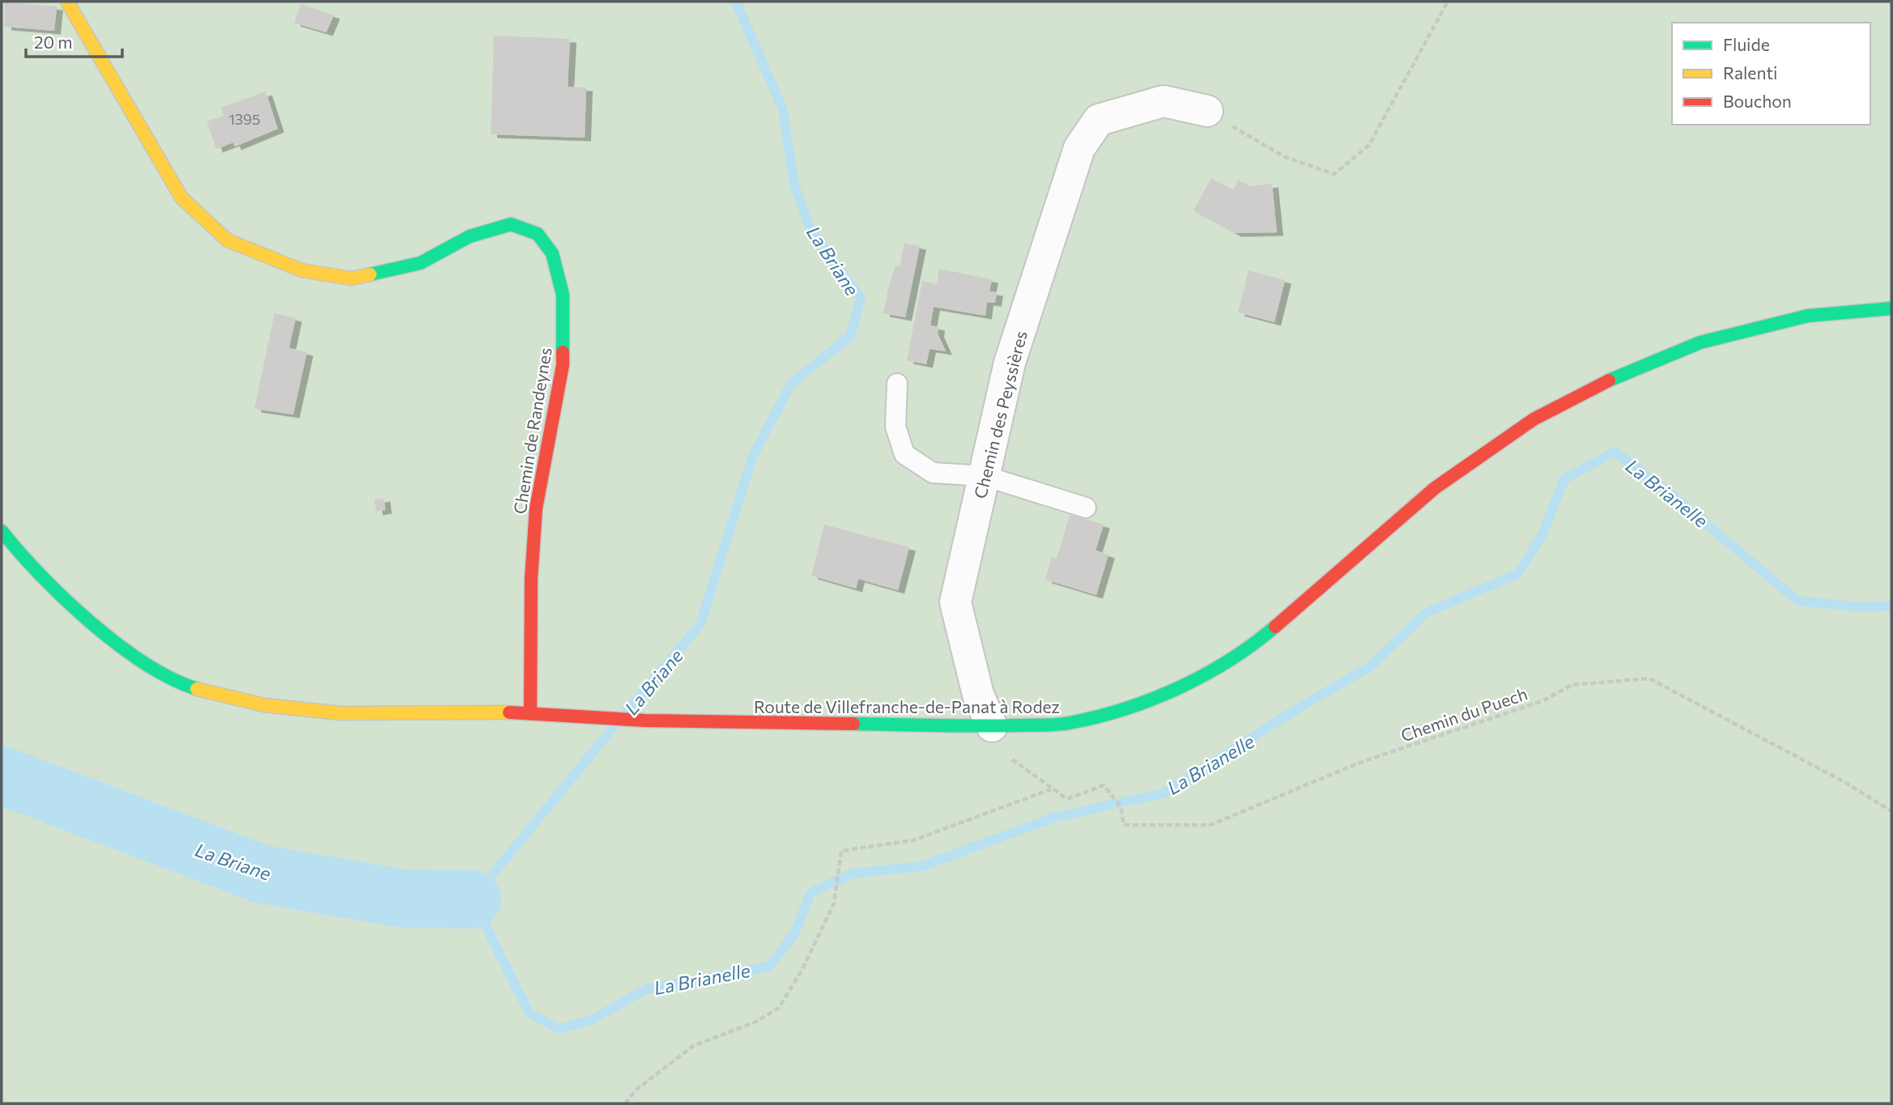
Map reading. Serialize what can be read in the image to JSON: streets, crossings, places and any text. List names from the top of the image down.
{
  "streets": {
    "main road": ["Chemin de Randeynes", "Route de Villefranche-de-Panat à Rodez"],
    "street": ["Chemin des Peyssières"],
    "path": ["Chemin du Puech"]
  },
  "crossings": [
    ["Chemin des Peyssières", "Route de Villefranche-de-Panat à Rodez"],
    ["Chemin de Randeynes", "Route de Villefranche-de-Panat à Rodez"]
  ],
  "water": ["La Briane", "La Brianelle"],
  "house_numbers": ["1395"],
  "legend": ["Fluide", "Ralenti", "Bouchon"],
  "scale_bar": "20 m"
}
